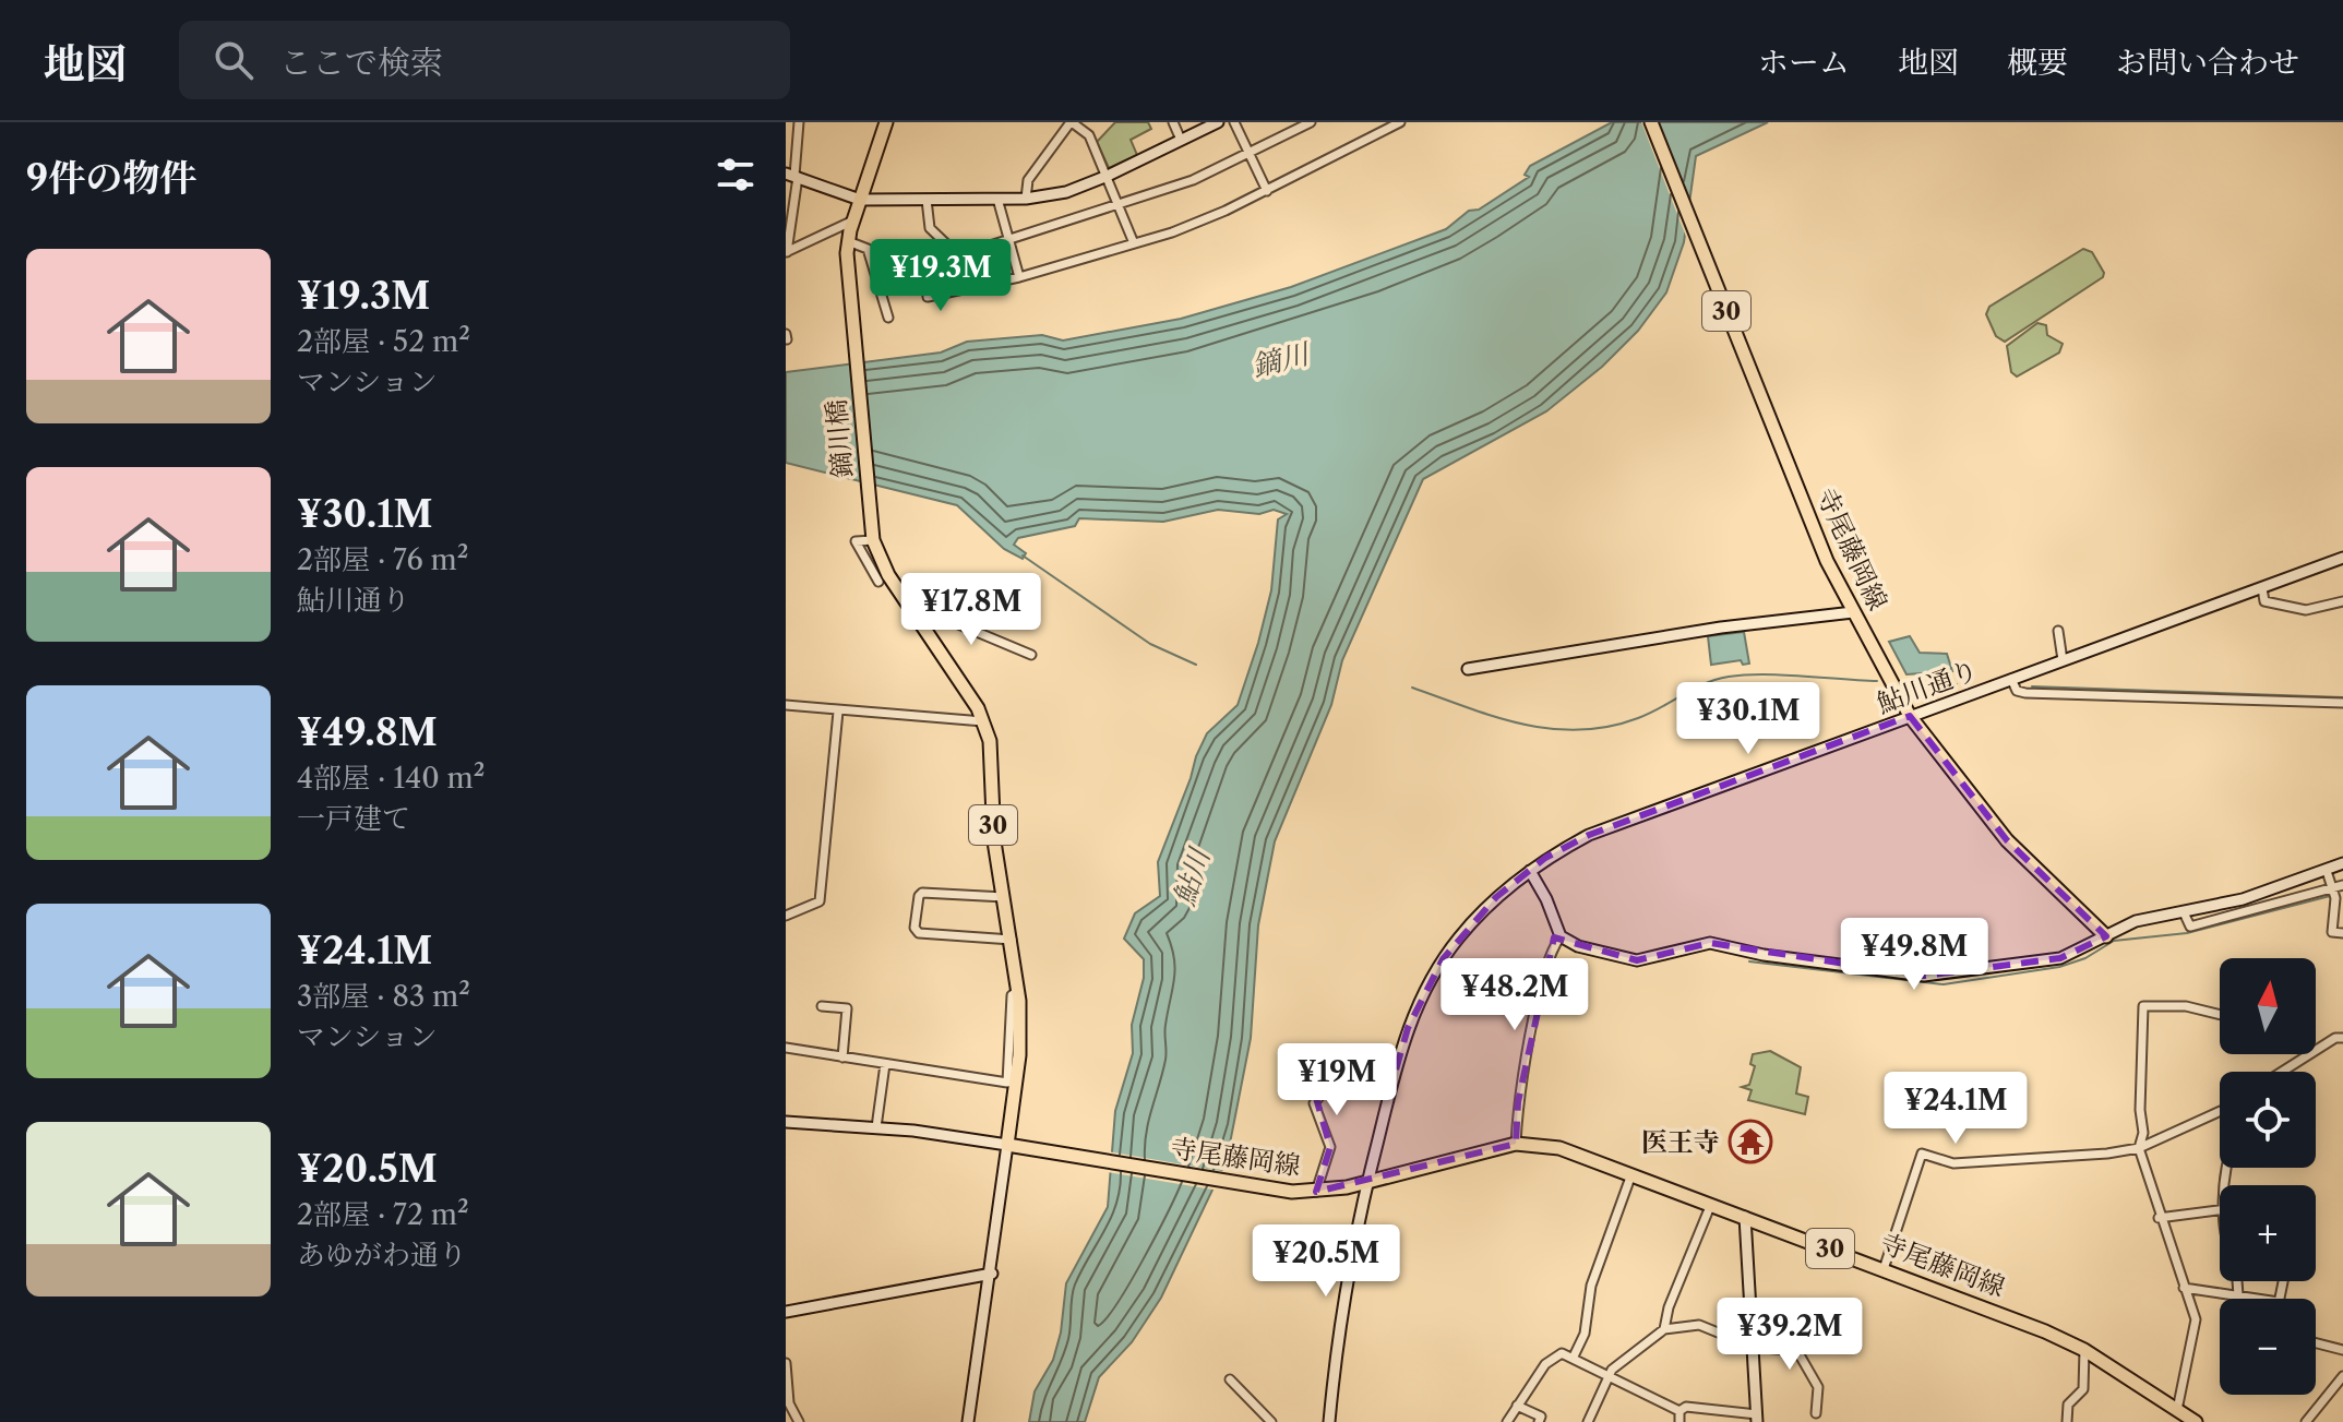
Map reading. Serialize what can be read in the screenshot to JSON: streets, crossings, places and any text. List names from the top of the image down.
{
  "streets": {
    "main road": ["30", "鏑川橋", "寺尾藤岡線"],
    "street": ["鮎川通り"]
  },
  "crossings": [
    ["30", "鏑川橋"],
    ["30", "寺尾藤岡線"],
    ["寺尾藤岡線", "鮎川通り"]
  ],
  "water": ["鏑川", "鮎川"],
  "places": {
    "temple": ["医王寺"]
  },
  "north": "top",
  "page": {
    "header": "地図",
    "search": "ここで検索",
    "nav": [
      "ホーム",
      "地図",
      "概要",
      "お問い合わせ"
    ],
    "heading": "9件の物件",
    "list": [
      {
        "name": "¥19.3M",
        "note": "2部屋 · 52 m² · マンション"
      },
      {
        "name": "¥30.1M",
        "note": "2部屋 · 76 m² · 鮎川通り"
      },
      {
        "name": "¥49.8M",
        "note": "4部屋 · 140 m² · 一戸建て"
      },
      {
        "name": "¥24.1M",
        "note": "3部屋 · 83 m² · マンション"
      },
      {
        "name": "¥20.5M",
        "note": "2部屋 · 72 m² · あゆがわ通り"
      }
    ],
    "price": [
      "¥19.3M",
      "¥17.8M",
      "¥30.1M",
      "¥49.8M",
      "¥48.2M",
      "¥19M",
      "¥24.1M",
      "¥20.5M",
      "¥39.2M"
    ],
    "map_buttons": ["+", "−"]
  }
}
